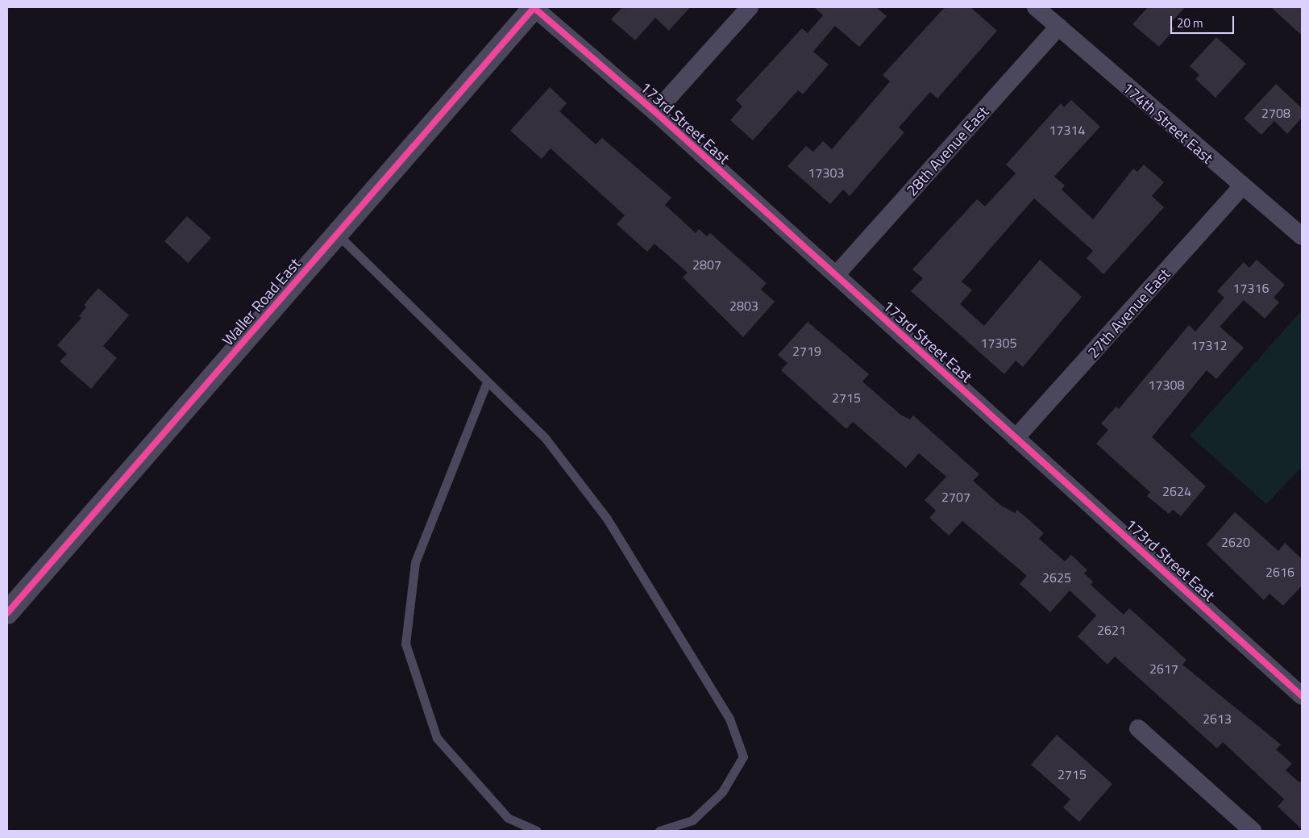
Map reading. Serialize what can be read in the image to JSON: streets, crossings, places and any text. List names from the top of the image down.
{
  "streets": {
    "street": [
      "173rd Street East",
      "174th Street East",
      "28th Avenue East",
      "Waller Road East",
      "27th Avenue East"
    ]
  },
  "crossings": [
    ["173rd Street East", "28th Avenue East"],
    ["173rd Street East", "Waller Road East"],
    ["173rd Street East", "27th Avenue East"],
    ["174th Street East", "28th Avenue East"],
    ["174th Street East", "27th Avenue East"]
  ],
  "house_numbers": [
    "2708",
    "17314",
    "17303",
    "2807",
    "17316",
    "2803",
    "17305",
    "17312",
    "2719",
    "17308",
    "2715",
    "2624",
    "2707",
    "2620",
    "2616",
    "2625",
    "2621",
    "2617",
    "2613",
    "2715"
  ],
  "scale_bar": "20 m"
}
